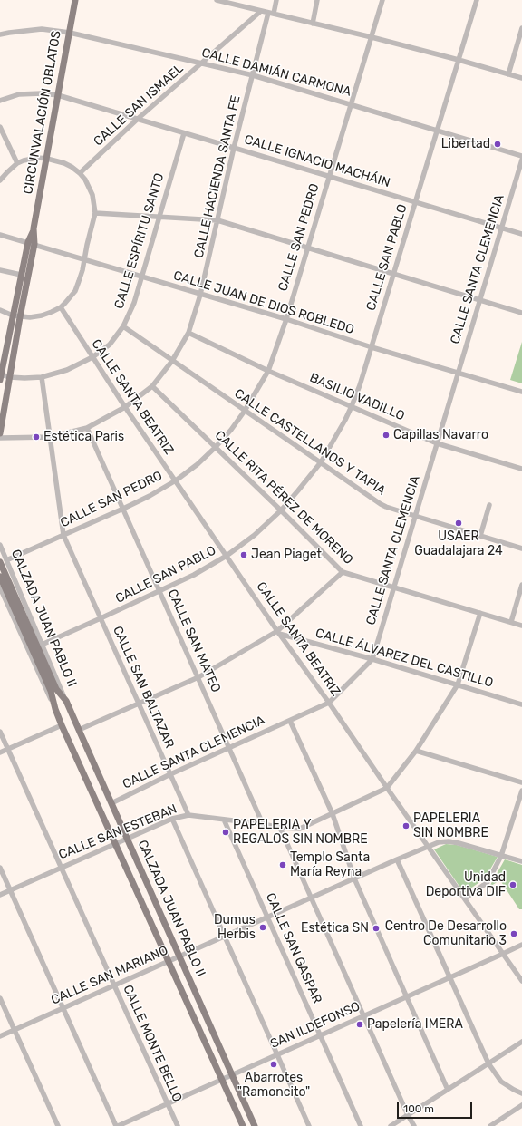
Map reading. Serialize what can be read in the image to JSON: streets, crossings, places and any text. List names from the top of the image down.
{
  "streets": {
    "main road": ["CIRCUNVALACIÓN OBLATOS", "CALZADA JUAN PABLO II"],
    "street": [
      "CALLE DAMIÁN CARMONA",
      "CALLE SAN ISMAEL",
      "CALLE IGNACIO MACHÁIN",
      "CALLE HACIENDA SANTA FE",
      "CALLE SAN PEDRO",
      "CALLE ESPÍRITU SANTO",
      "CALLE SAN PABLO",
      "CALLE SANTA CLEMENCIA",
      "CALLE JUAN DE DIOS ROBLEDO",
      "CALLE SANTA BEATRIZ",
      "BASILIO VADILLO",
      "CALLE CASTELLANOS Y TAPIA",
      "CALLE RITA PÉREZ DE MORENO",
      "CALLE SAN MATEO",
      "CALLE ÁLVAREZ DEL CASTILLO",
      "CALLE SAN BALTAZAR",
      "CALLE SAN ESTEBAN",
      "CALLE SAN GASPAR",
      "CALLE SAN MARIANO",
      "SAN ILDEFONSO",
      "CALLE MONTE BELLO"
    ]
  },
  "crossings": [
    ["CALLE DAMIÁN CARMONA", "CALLE SAN ISMAEL"],
    ["CALLE DAMIÁN CARMONA", "CIRCUNVALACIÓN OBLATOS"],
    ["CALLE DAMIÁN CARMONA", "CALLE HACIENDA SANTA FE"],
    ["CALLE DAMIÁN CARMONA", "CALLE SAN PEDRO"],
    ["CALLE DAMIÁN CARMONA", "CALLE SAN PABLO"],
    ["CALLE SAN ISMAEL", "CALLE IGNACIO MACHÁIN"],
    ["CIRCUNVALACIÓN OBLATOS", "CALLE IGNACIO MACHÁIN"],
    ["CIRCUNVALACIÓN OBLATOS", "CALLE JUAN DE DIOS ROBLEDO"],
    ["CALLE IGNACIO MACHÁIN", "CALLE HACIENDA SANTA FE"],
    ["CALLE IGNACIO MACHÁIN", "CALLE SAN PEDRO"],
    ["CALLE IGNACIO MACHÁIN", "CALLE ESPÍRITU SANTO"],
    ["CALLE IGNACIO MACHÁIN", "CALLE SAN PABLO"],
    ["CALLE IGNACIO MACHÁIN", "CALLE SANTA CLEMENCIA"],
    ["CALLE HACIENDA SANTA FE", "CALLE JUAN DE DIOS ROBLEDO"],
    ["CALLE HACIENDA SANTA FE", "CALLE SANTA BEATRIZ"],
    ["CALLE HACIENDA SANTA FE", "BASILIO VADILLO"],
    ["CALLE HACIENDA SANTA FE", "CALLE CASTELLANOS Y TAPIA"],
    ["CALLE HACIENDA SANTA FE", "CALLE RITA PÉREZ DE MORENO"],
    ["CALLE HACIENDA SANTA FE", "CALLE SAN MATEO"],
    ["CALLE HACIENDA SANTA FE", "CALLE SAN BALTAZAR"],
    ["CALLE SAN PEDRO", "CALLE JUAN DE DIOS ROBLEDO"],
    ["CALLE SAN PEDRO", "CALLE SANTA BEATRIZ"],
    ["CALLE SAN PEDRO", "BASILIO VADILLO"],
    ["CALLE SAN PEDRO", "CALLE CASTELLANOS Y TAPIA"],
    ["CALLE SAN PEDRO", "CALLE RITA PÉREZ DE MORENO"],
    ["CALLE SAN PEDRO", "CALZADA JUAN PABLO II"],
    ["CALLE SAN PEDRO", "CALLE SAN MATEO"],
    ["CALLE SAN PEDRO", "CALLE SAN BALTAZAR"],
    ["CALLE ESPÍRITU SANTO", "CALLE JUAN DE DIOS ROBLEDO"],
    ["CALLE ESPÍRITU SANTO", "CALLE SANTA BEATRIZ"],
    ["CALLE ESPÍRITU SANTO", "CALLE CASTELLANOS Y TAPIA"],
    ["CALLE ESPÍRITU SANTO", "CALLE SAN BALTAZAR"],
    ["CALLE SAN PABLO", "CALLE JUAN DE DIOS ROBLEDO"],
    ["CALLE SAN PABLO", "CALLE SANTA BEATRIZ"],
    ["CALLE SAN PABLO", "BASILIO VADILLO"],
    ["CALLE SAN PABLO", "CALLE CASTELLANOS Y TAPIA"],
    ["CALLE SAN PABLO", "CALLE RITA PÉREZ DE MORENO"],
    ["CALLE SAN PABLO", "CALZADA JUAN PABLO II"],
    ["CALLE SAN PABLO", "CALLE SAN MATEO"],
    ["CALLE SAN PABLO", "CALLE SAN BALTAZAR"],
    ["CALLE SANTA CLEMENCIA", "CALLE JUAN DE DIOS ROBLEDO"],
    ["CALLE SANTA CLEMENCIA", "CALLE SANTA BEATRIZ"],
    ["CALLE SANTA CLEMENCIA", "BASILIO VADILLO"],
    ["CALLE SANTA CLEMENCIA", "CALLE CASTELLANOS Y TAPIA"],
    ["CALLE SANTA CLEMENCIA", "CALLE RITA PÉREZ DE MORENO"],
    ["CALLE SANTA CLEMENCIA", "CALZADA JUAN PABLO II"],
    ["CALLE SANTA CLEMENCIA", "CALLE SAN MATEO"],
    ["CALLE SANTA CLEMENCIA", "CALLE ÁLVAREZ DEL CASTILLO"],
    ["CALLE SANTA CLEMENCIA", "CALLE SAN BALTAZAR"],
    ["CALLE SANTA BEATRIZ", "CALLE ÁLVAREZ DEL CASTILLO"],
    ["CALLE SANTA BEATRIZ", "CALLE SAN ESTEBAN"],
    ["CALLE SANTA BEATRIZ", "CALLE SAN MARIANO"],
    ["CALLE SANTA BEATRIZ", "SAN ILDEFONSO"],
    ["CALLE RITA PÉREZ DE MORENO", "CALLE SAN ESTEBAN"],
    ["CALZADA JUAN PABLO II", "CALLE SAN ESTEBAN"],
    ["CALZADA JUAN PABLO II", "CALLE SAN MARIANO"],
    ["CALZADA JUAN PABLO II", "SAN ILDEFONSO"],
    ["CALLE SAN MATEO", "CALLE SAN ESTEBAN"],
    ["CALLE ÁLVAREZ DEL CASTILLO", "CALLE SAN ESTEBAN"],
    ["CALLE SAN BALTAZAR", "CALLE SAN ESTEBAN"],
    ["CALLE SAN ESTEBAN", "CALLE SAN GASPAR"],
    ["CALLE SAN ESTEBAN", "CALLE MONTE BELLO"],
    ["CALLE SAN GASPAR", "CALLE SAN MARIANO"],
    ["CALLE SAN GASPAR", "SAN ILDEFONSO"],
    ["CALLE SAN MARIANO", "CALLE MONTE BELLO"],
    ["SAN ILDEFONSO", "CALLE MONTE BELLO"]
  ],
  "places": [
    "Libertad",
    "Capillas Navarro",
    "Estética Paris",
    "USAER Guadalajara 24",
    "Jean Piaget",
    "PAPELERIA SIN NOMBRE",
    "PAPELERIA Y REGALOS SIN NOMBRE",
    "Templo Santa María Reyna",
    "Unidad Deportiva DIF",
    "Dumus Herbis",
    "Estética SN",
    "Centro De Desarrollo Comunitario 3",
    "Papelería IMERA",
    "Abarrotes \"Ramoncito\""
  ],
  "scale_bar": "100 m"
}
